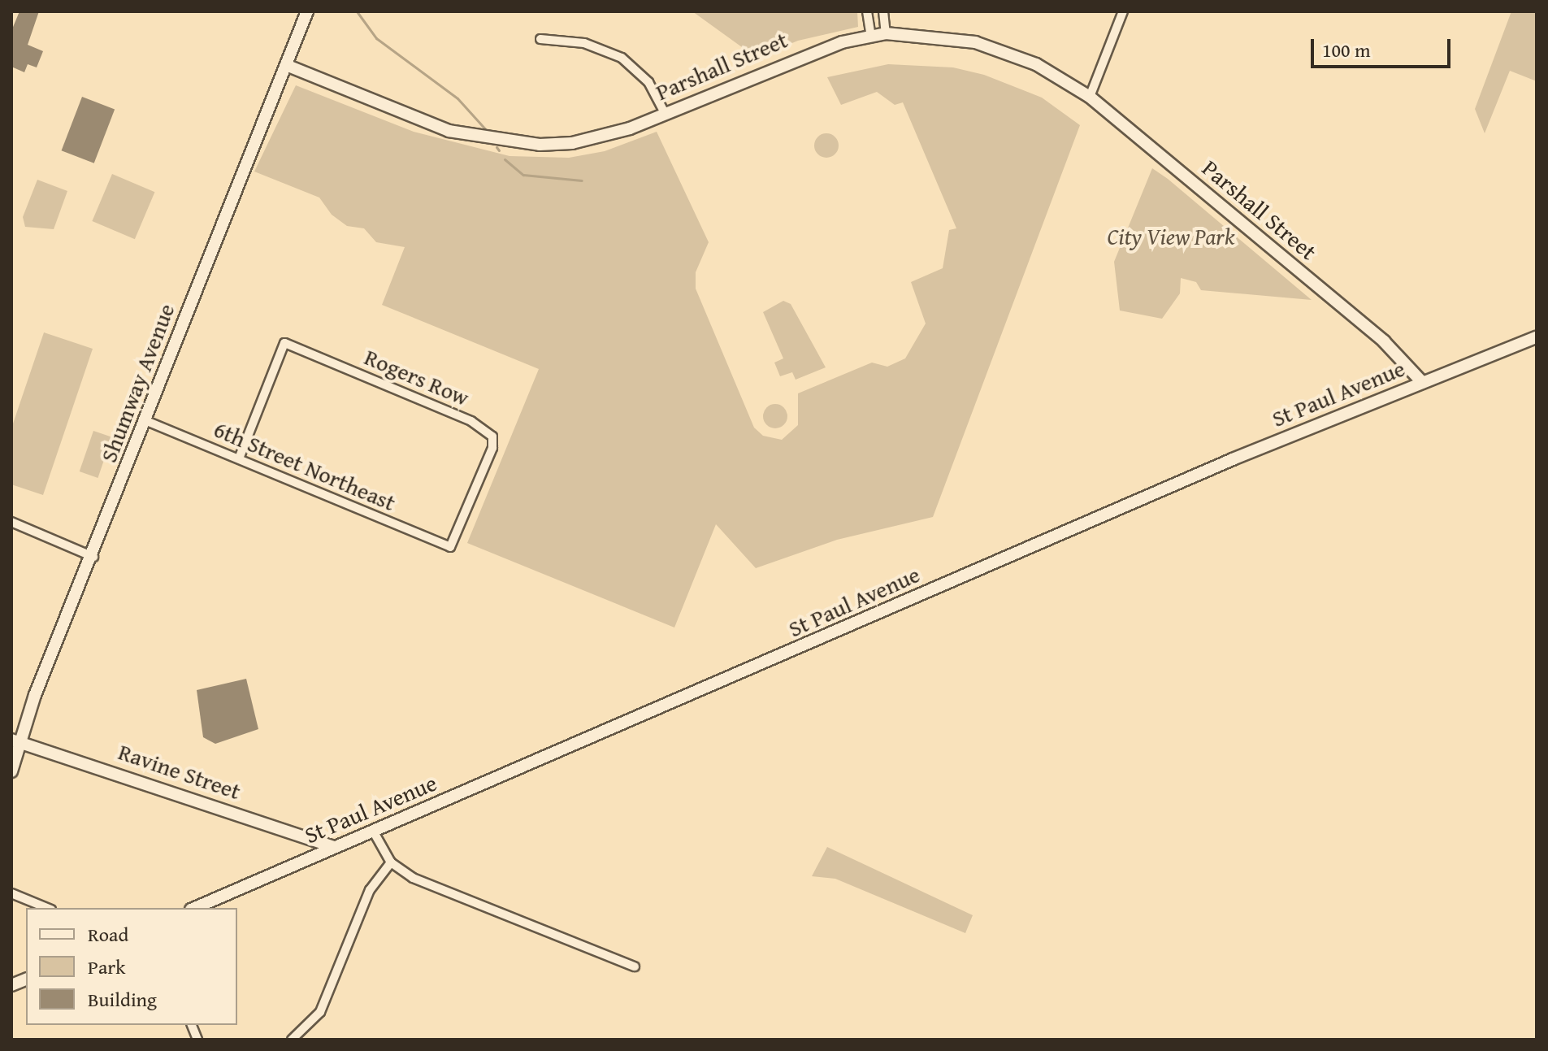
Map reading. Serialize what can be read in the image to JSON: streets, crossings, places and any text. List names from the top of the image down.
{
  "streets": {
    "street": [
      "Parshall Street",
      "Rogers Row",
      "Shumway Avenue",
      "St Paul Avenue",
      "6th Street Northeast",
      "Ravine Street"
    ]
  },
  "crossings": [
    ["Parshall Street", "Shumway Avenue"],
    ["Parshall Street", "St Paul Avenue"],
    ["Rogers Row", "6th Street Northeast"],
    ["Shumway Avenue", "6th Street Northeast"],
    ["Shumway Avenue", "Ravine Street"],
    ["St Paul Avenue", "Ravine Street"]
  ],
  "parks": ["City View Park"],
  "legend": ["Road", "Park", "Building"],
  "scale_bar": "100 m"
}
